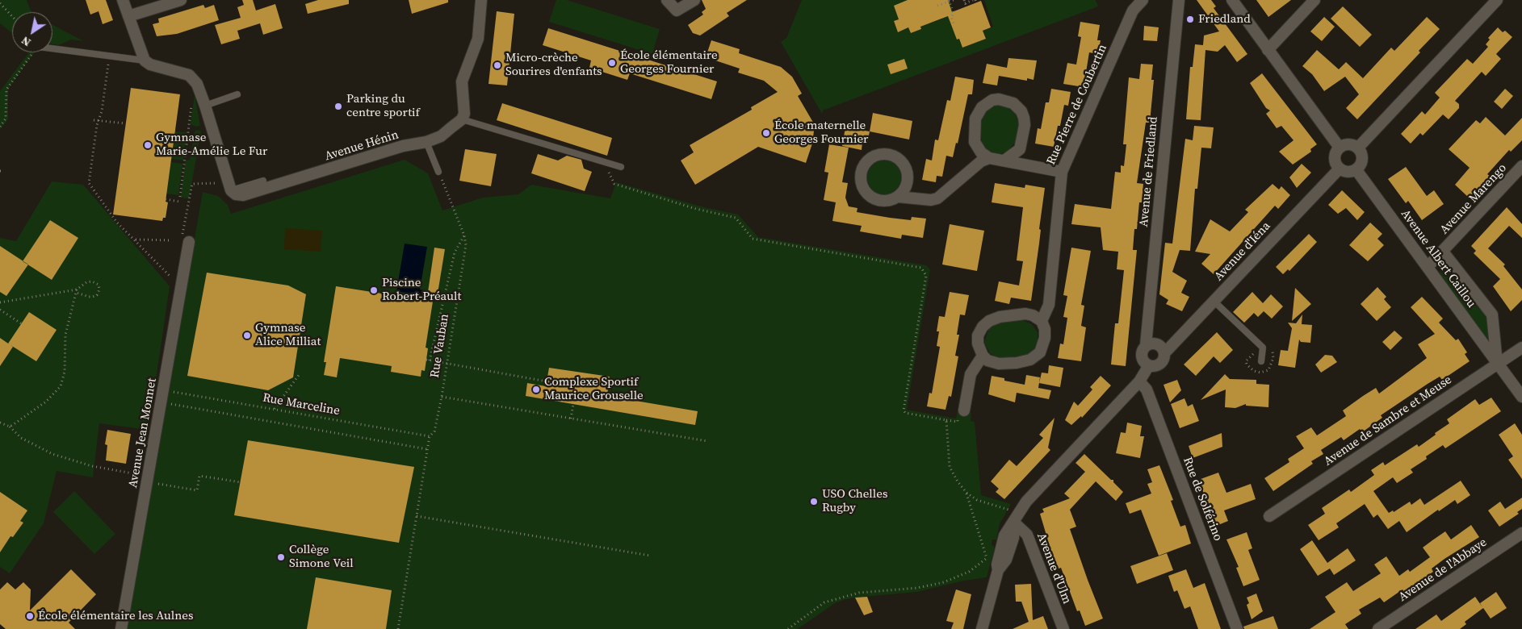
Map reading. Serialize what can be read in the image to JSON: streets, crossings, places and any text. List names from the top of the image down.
{
  "streets": {
    "street": [
      "Rue Pierre de Coubertin",
      "Avenue Hénin",
      "Avenue de Friedland",
      "Avenue Marengo",
      "Avenue d'Iéna",
      "Avenue Albert Caillou",
      "Avenue de Sambre et Meuse",
      "Avenue Jean Monnet",
      "Rue de Solférino",
      "Avenue d'Ulm",
      "Avenue de l'Abbaye"
    ],
    "path": ["Rue Vauban", "Rue Marceline"]
  },
  "crossings": [
    ["Avenue de Friedland", "Avenue d'Iéna"],
    ["Avenue Marengo", "Avenue Albert Caillou"],
    ["Avenue d'Iéna", "Avenue Albert Caillou"],
    ["Avenue Albert Caillou", "Avenue de Sambre et Meuse"],
    ["Rue Vauban", "Rue Marceline"],
    ["Rue Marceline", "Avenue Jean Monnet"]
  ],
  "places": [
    "Friedland",
    "École élémentaire Georges Fournier",
    "Micro-crèche Sourires d'enfants",
    "Parking du centre sportif",
    "École maternelle Georges Fournier",
    "Gymnase Marie-Amélie Le Fur",
    "Piscine Robert-Préault",
    "Gymnase Alice Milliat",
    "Complexe Sportif Maurice Grouselle",
    "USO Chelles Rugby",
    "Collège Simone Veil",
    "École élémentaire les Aulnes"
  ],
  "north": "bottom left"
}
